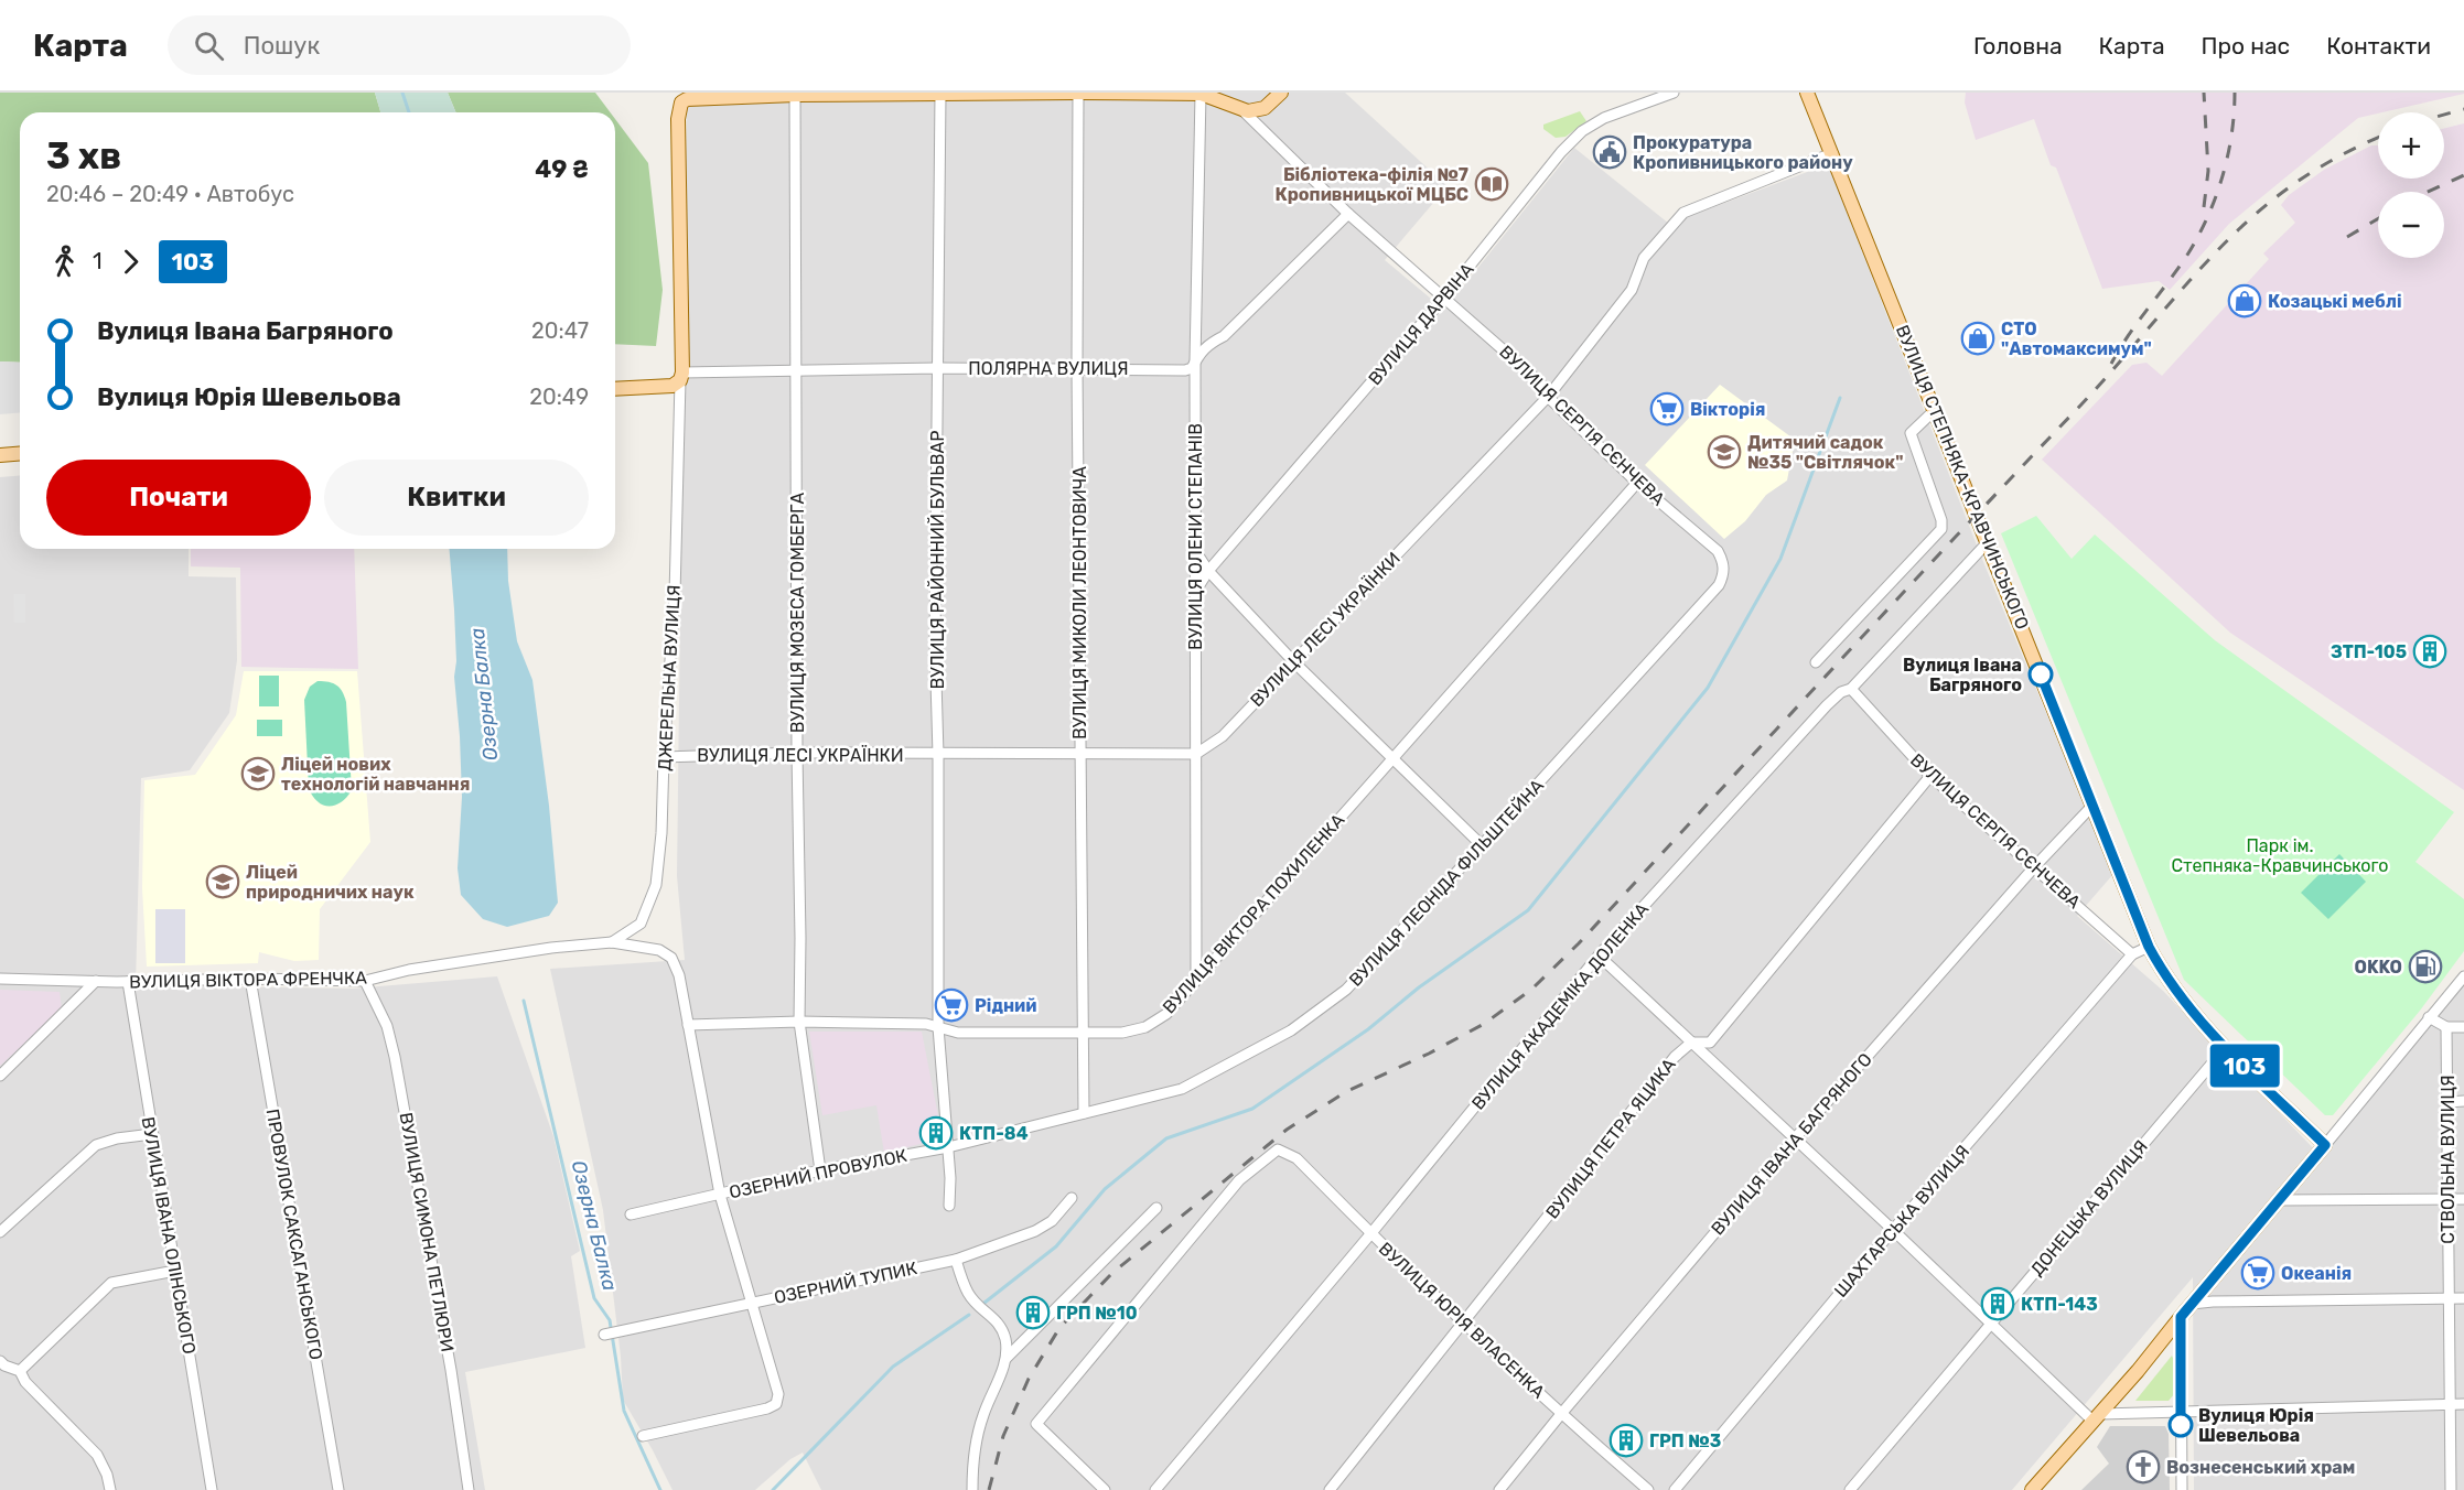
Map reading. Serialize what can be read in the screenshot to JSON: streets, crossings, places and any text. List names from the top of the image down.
{
  "streets": {
    "main road": ["ВУЛИЦЯ СТЕПНЯКА-КРАВЧИНСЬКОГО", "ДЖЕРЕЛЬНА ВУЛИЦЯ"],
    "street": [
      "ВУЛИЦЯ ДАРВІНА",
      "ПОЛЯРНА ВУЛИЦЯ",
      "ВУЛИЦЯ СЕРГІЯ СЄНЧЕВА",
      "ВУЛИЦЯ ОЛЕНИ СТЕПАНІВ",
      "ВУЛИЦЯ РАЙОННИЙ БУЛЬВАР",
      "ВУЛИЦЯ МИКОЛИ ЛЕОНТОВИЧА",
      "ВУЛИЦЯ МОЗЕСА ГОМБЕРГА",
      "ВУЛИЦЯ ЛЕСІ УКРАЇНКИ",
      "ВУЛИЦЯ ЛЕОНІДА ФІЛЬШТЕЙНА",
      "ВУЛИЦЯ ВІКТОРА ПОХИЛЕНКА",
      "ВУЛИЦЯ ВІКТОРА ФРЕНЧКА",
      "ВУЛИЦЯ АКАДЕМІКА ДОЛЕНКА",
      "ВУЛИЦЯ ПЕТРА ЯЦИКА",
      "ВУЛИЦЯ ІВАНА БАГРЯНОГО",
      "СТВОЛЬНА ВУЛИЦЯ",
      "ОЗЕРНИЙ ПРОВУЛОК",
      "ДОНЕЦЬКА ВУЛИЦЯ",
      "ШАХТАРСЬКА ВУЛИЦЯ",
      "ВУЛИЦЯ СИМОНА ПЕТЛЮРИ",
      "ПРОВУЛОК САКСАГАНСЬКОГО",
      "ВУЛИЦЯ ІВАНА ОЛІНСЬКОГО",
      "ОЗЕРНИЙ ТУПИК",
      "ВУЛИЦЯ ЮРІЯ ВЛАСЕНКА"
    ]
  },
  "crossings": [
    ["ВУЛИЦЯ ДАРВІНА", "ВУЛИЦЯ СЕРГІЯ СЄНЧЕВА"],
    ["ВУЛИЦЯ ДАРВІНА", "ВУЛИЦЯ ОЛЕНИ СТЕПАНІВ"],
    ["ПОЛЯРНА ВУЛИЦЯ", "ВУЛИЦЯ СЕРГІЯ СЄНЧЕВА"],
    ["ПОЛЯРНА ВУЛИЦЯ", "ВУЛИЦЯ ОЛЕНИ СТЕПАНІВ"],
    ["ПОЛЯРНА ВУЛИЦЯ", "ВУЛИЦЯ РАЙОННИЙ БУЛЬВАР"],
    ["ПОЛЯРНА ВУЛИЦЯ", "ВУЛИЦЯ МИКОЛИ ЛЕОНТОВИЧА"],
    ["ПОЛЯРНА ВУЛИЦЯ", "ВУЛИЦЯ МОЗЕСА ГОМБЕРГА"],
    ["ПОЛЯРНА ВУЛИЦЯ", "ДЖЕРЕЛЬНА ВУЛИЦЯ"],
    ["ВУЛИЦЯ СЕРГІЯ СЄНЧЕВА", "ВУЛИЦЯ ЛЕСІ УКРАЇНКИ"],
    ["ВУЛИЦЯ СЕРГІЯ СЄНЧЕВА", "ВУЛИЦЯ ЛЕОНІДА ФІЛЬШТЕЙНА"],
    ["ВУЛИЦЯ СЕРГІЯ СЄНЧЕВА", "ВУЛИЦЯ ВІКТОРА ПОХИЛЕНКА"],
    ["ВУЛИЦЯ СЕРГІЯ СЄНЧЕВА", "ВУЛИЦЯ АКАДЕМІКА ДОЛЕНКА"],
    ["ВУЛИЦЯ СЕРГІЯ СЄНЧЕВА", "ВУЛИЦЯ ПЕТРА ЯЦИКА"],
    ["ВУЛИЦЯ СЕРГІЯ СЄНЧЕВА", "ВУЛИЦЯ ІВАНА БАГРЯНОГО"],
    ["ВУЛИЦЯ СЕРГІЯ СЄНЧЕВА", "ШАХТАРСЬКА ВУЛИЦЯ"],
    ["ВУЛИЦЯ СТЕПНЯКА-КРАВЧИНСЬКОГО", "ВУЛИЦЯ ЛЕСІ УКРАЇНКИ"],
    ["ВУЛИЦЯ СТЕПНЯКА-КРАВЧИНСЬКОГО", "ВУЛИЦЯ АКАДЕМІКА ДОЛЕНКА"],
    ["ВУЛИЦЯ СТЕПНЯКА-КРАВЧИНСЬКОГО", "ВУЛИЦЯ ІВАНА БАГРЯНОГО"],
    ["ВУЛИЦЯ СТЕПНЯКА-КРАВЧИНСЬКОГО", "ДОНЕЦЬКА ВУЛИЦЯ"],
    ["ВУЛИЦЯ ОЛЕНИ СТЕПАНІВ", "ВУЛИЦЯ ЛЕСІ УКРАЇНКИ"],
    ["ВУЛИЦЯ ОЛЕНИ СТЕПАНІВ", "ВУЛИЦЯ ВІКТОРА ПОХИЛЕНКА"],
    ["ВУЛИЦЯ РАЙОННИЙ БУЛЬВАР", "ВУЛИЦЯ ЛЕСІ УКРАЇНКИ"],
    ["ВУЛИЦЯ РАЙОННИЙ БУЛЬВАР", "ВУЛИЦЯ ВІКТОРА ПОХИЛЕНКА"],
    ["ВУЛИЦЯ РАЙОННИЙ БУЛЬВАР", "ОЗЕРНИЙ ПРОВУЛОК"],
    ["ВУЛИЦЯ МИКОЛИ ЛЕОНТОВИЧА", "ВУЛИЦЯ ЛЕСІ УКРАЇНКИ"],
    ["ВУЛИЦЯ МИКОЛИ ЛЕОНТОВИЧА", "ВУЛИЦЯ ЛЕОНІДА ФІЛЬШТЕЙНА"],
    ["ВУЛИЦЯ МИКОЛИ ЛЕОНТОВИЧА", "ВУЛИЦЯ ВІКТОРА ПОХИЛЕНКА"],
    ["ВУЛИЦЯ МИКОЛИ ЛЕОНТОВИЧА", "ОЗЕРНИЙ ПРОВУЛОК"],
    ["ВУЛИЦЯ МОЗЕСА ГОМБЕРГА", "ВУЛИЦЯ ЛЕСІ УКРАЇНКИ"],
    ["ВУЛИЦЯ МОЗЕСА ГОМБЕРГА", "ВУЛИЦЯ ВІКТОРА ПОХИЛЕНКА"],
    ["ВУЛИЦЯ МОЗЕСА ГОМБЕРГА", "ОЗЕРНИЙ ПРОВУЛОК"],
    ["ВУЛИЦЯ ЛЕСІ УКРАЇНКИ", "ДЖЕРЕЛЬНА ВУЛИЦЯ"],
    ["ДЖЕРЕЛЬНА ВУЛИЦЯ", "ВУЛИЦЯ ВІКТОРА ФРЕНЧКА"],
    ["ВУЛИЦЯ ЛЕОНІДА ФІЛЬШТЕЙНА", "ОЗЕРНИЙ ПРОВУЛОК"],
    ["ВУЛИЦЯ ВІКТОРА ФРЕНЧКА", "ВУЛИЦЯ СИМОНА ПЕТЛЮРИ"],
    ["ВУЛИЦЯ ВІКТОРА ФРЕНЧКА", "ПРОВУЛОК САКСАГАНСЬКОГО"],
    ["ВУЛИЦЯ ВІКТОРА ФРЕНЧКА", "ВУЛИЦЯ ІВАНА ОЛІНСЬКОГО"],
    ["ВУЛИЦЯ АКАДЕМІКА ДОЛЕНКА", "ВУЛИЦЯ ЮРІЯ ВЛАСЕНКА"],
    ["ВУЛИЦЯ ПЕТРА ЯЦИКА", "ВУЛИЦЯ ЮРІЯ ВЛАСЕНКА"],
    ["ВУЛИЦЯ ІВАНА БАГРЯНОГО", "ВУЛИЦЯ ЮРІЯ ВЛАСЕНКА"]
  ],
  "water": ["Озерна Балка"],
  "parks": ["Парк ім. Степняка-Кравчинського"],
  "places": {
    "public building": ["Прокуратура Кропивницького району"],
    "library": ["Бібліотека-філія №7 Кропивницької МЦБС"],
    "shop": ["Козацькі меблі", "СТО \"Автомаксимум\""],
    "supermarket": ["Вікторія", "Рідний", "Океанія"],
    "school or university": ["Дитячий садок №35 \"Світлячок\"", "Ліцей нових технологій навчання", "Ліцей природничих наук"],
    "building": [
      "ЗТП-105",
      "КТП-84",
      "КТП-143",
      "ГРП №10",
      "ГРП №3"
    ],
    "other": ["Вулиця Івана Багряного", "Вулиця Юрія Шевельова"],
    "fuel station": ["OKKO"],
    "church": ["Вознесенський храм"]
  },
  "lines": ["bus line 103"],
  "page": {
    "header": "Карта",
    "search": "Пошук",
    "nav": [
      "Головна",
      "Карта",
      "Про нас",
      "Контакти"
    ],
    "on_map": "103",
    "map_buttons": ["+", "−"],
    "heading": ["3 хв", "20:46 – 20:49 · Автобус", "49 ₴"],
    "legs": ["1", "103"],
    "list": [
      {
        "name": "Вулиця Івана Багряного",
        "value": "20:47"
      },
      {
        "name": "Вулиця Юрія Шевельова",
        "value": "20:49"
      }
    ],
    "buttons": ["Почати", "Квитки"]
  }
}
